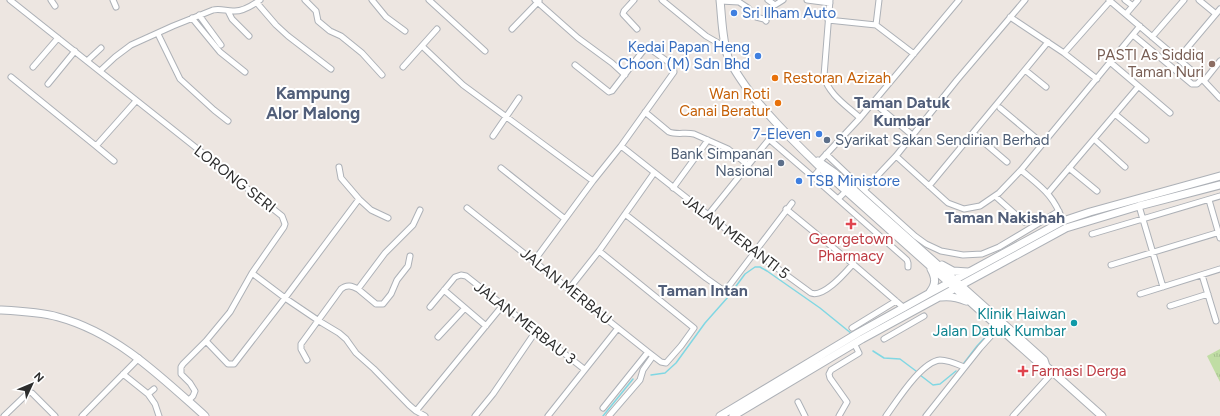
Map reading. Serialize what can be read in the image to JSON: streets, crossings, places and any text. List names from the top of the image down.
{
  "streets": {
    "street": [
      "LORONG SERI",
      "JALAN MERANTI 5",
      "JALAN MERBAU",
      "JALAN MERBAU 3"
    ]
  },
  "districts": [
    "Kampung Alor Malong",
    "Taman Datuk Kumbar",
    "Taman Nakishah",
    "Taman Intan"
  ],
  "places": {
    "other": [
      "Sri Ilham Auto",
      "Kedai Papan Heng Choon (M) Sdn Bhd",
      "PASTI As Siddiq Taman Nuri",
      "Restoran Azizah",
      "Wan Roti Canai Beratur",
      "7-Eleven",
      "Syarikat Sakan Sendirian Berhad",
      "Bank Simpanan Nasional",
      "TSB Ministore",
      "Klinik Haiwan Jalan Datuk Kumbar"
    ],
    "health": ["Georgetown Pharmacy", "Farmasi Derga"]
  },
  "north": "top right"
}
